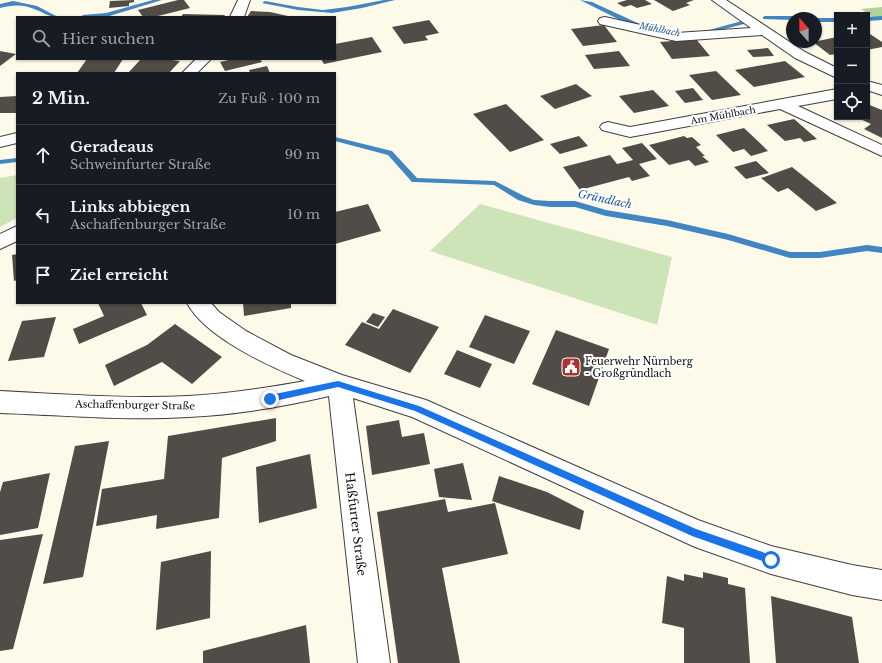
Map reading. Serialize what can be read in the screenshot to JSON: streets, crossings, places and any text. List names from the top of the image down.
{
  "streets": {
    "street": ["Am Mühlbach", "Aschaffenburger Straße", "Haßfurter Straße"]
  },
  "crossings": [
    ["Aschaffenburger Straße", "Haßfurter Straße"]
  ],
  "water": ["Mühlbach", "Gründlach"],
  "places": {
    "public building": ["Feuerwehr Nürnberg - Großgründlach"]
  },
  "north": "top",
  "page": {
    "map_buttons": ["+", "−"],
    "search": "Hier suchen",
    "heading": ["2 Min.", "Zu Fuß · 100 m"],
    "list": [
      ["Geradeaus", "Schweinfurter Straße", "90 m"],
      ["Links abbiegen", "Aschaffenburger Straße", "10 m"],
      "Ziel erreicht"
    ]
  }
}
